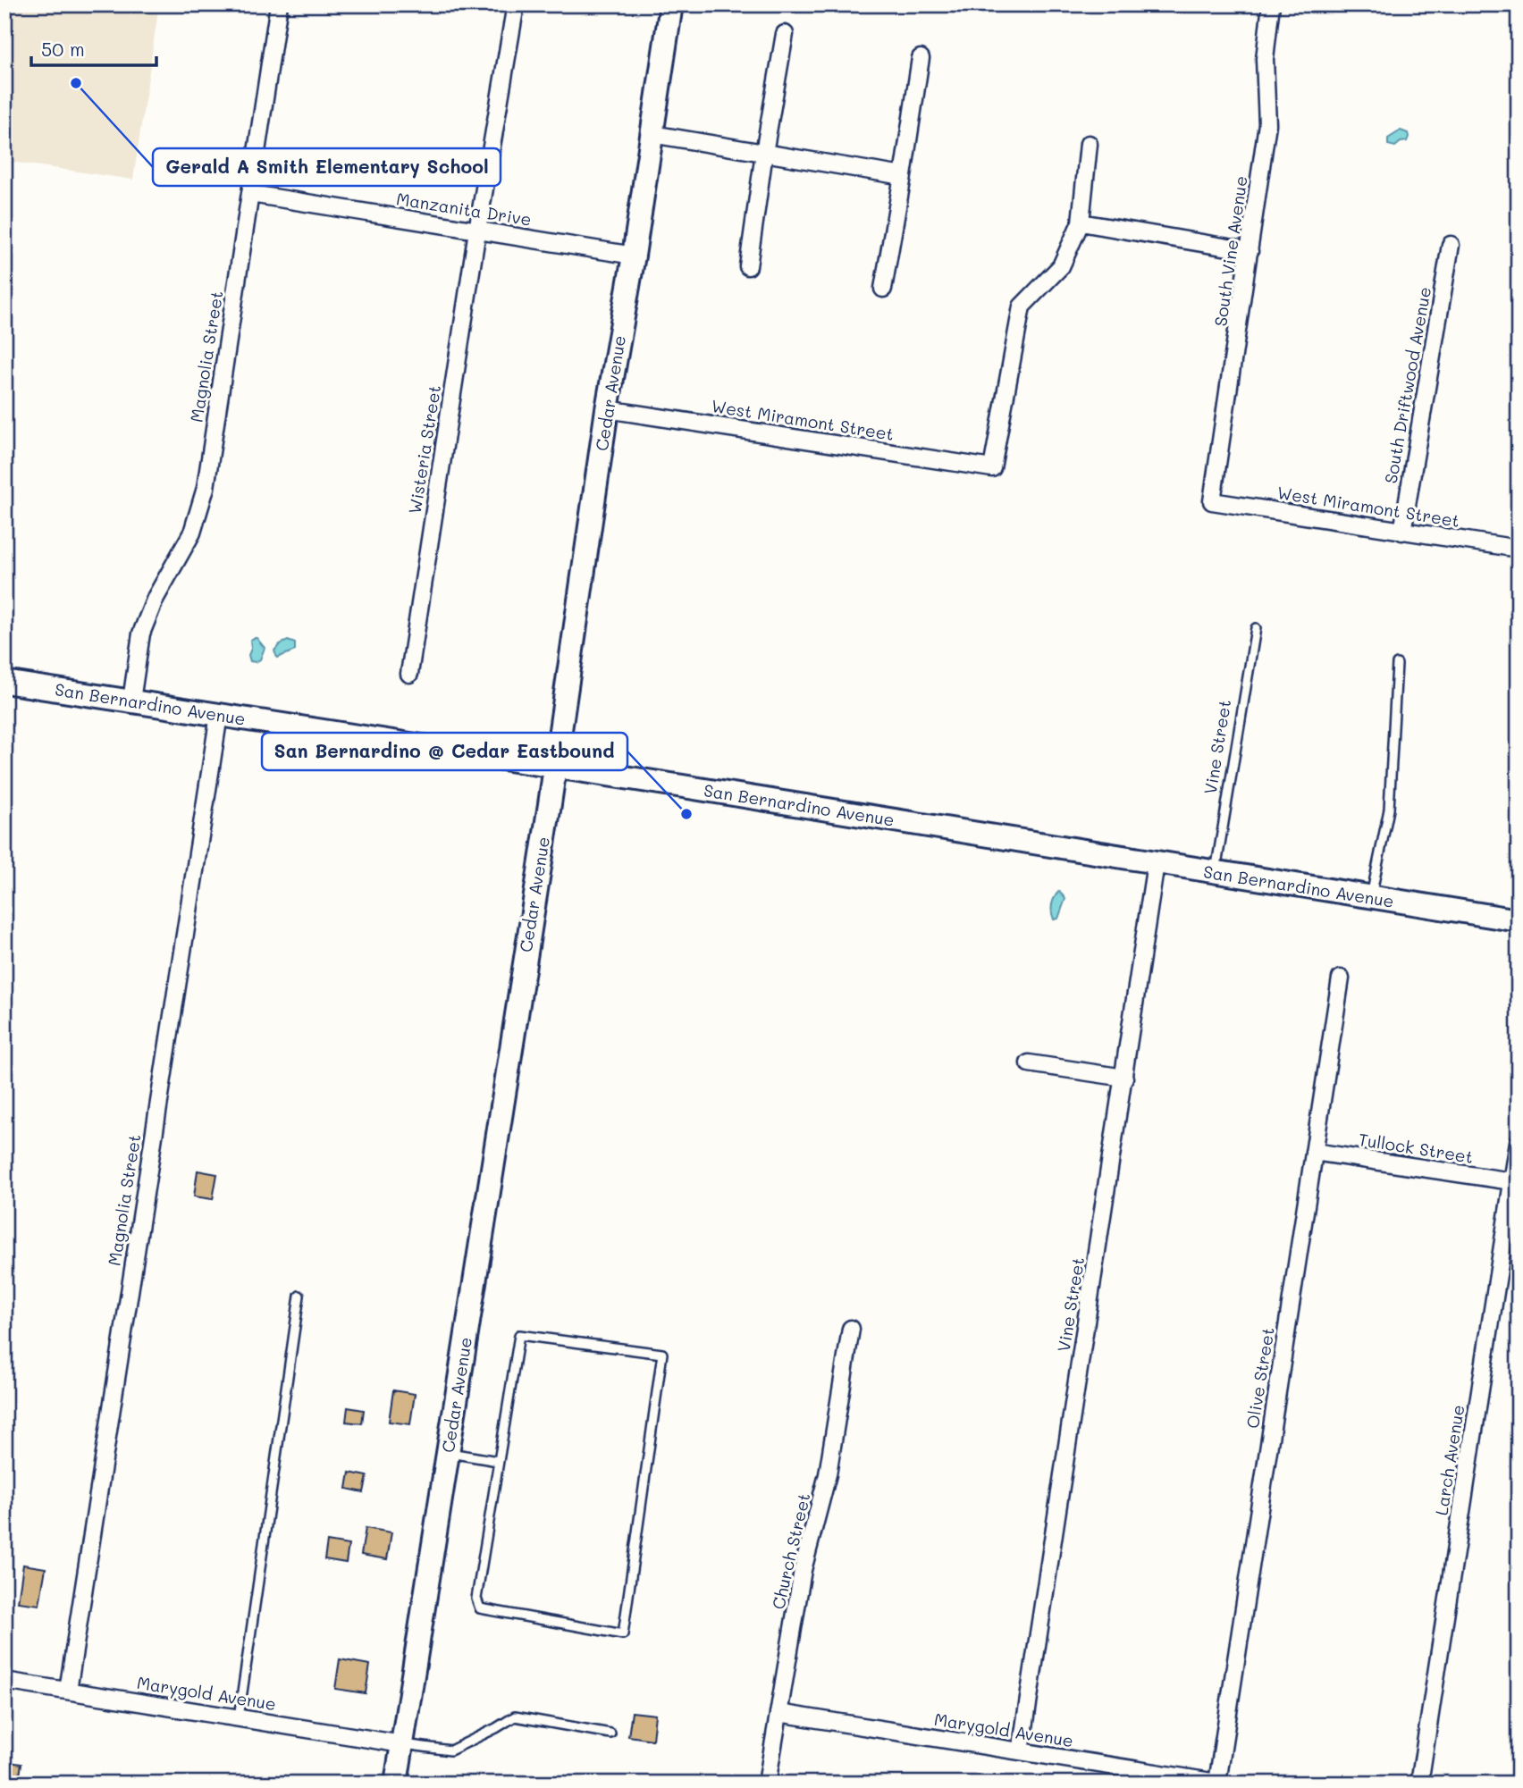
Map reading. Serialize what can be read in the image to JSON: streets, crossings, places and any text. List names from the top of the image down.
{
  "streets": {
    "main road": ["Cedar Avenue", "San Bernardino Avenue"],
    "street": [
      "Manzanita Drive",
      "South Vine Avenue",
      "Magnolia Street",
      "South Driftwood Avenue",
      "West Miramont Street",
      "Wisteria Street",
      "Vine Street",
      "Tullock Street",
      "Olive Street",
      "Larch Avenue",
      "Church Street",
      "Marygold Avenue"
    ]
  },
  "crossings": [
    ["Manzanita Drive", "Magnolia Street"],
    ["Manzanita Drive", "Cedar Avenue"],
    ["Manzanita Drive", "Wisteria Street"],
    ["South Vine Avenue", "West Miramont Street"],
    ["Magnolia Street", "San Bernardino Avenue"],
    ["Magnolia Street", "Marygold Avenue"],
    ["South Driftwood Avenue", "West Miramont Street"],
    ["Cedar Avenue", "West Miramont Street"],
    ["Cedar Avenue", "San Bernardino Avenue"],
    ["Cedar Avenue", "Marygold Avenue"],
    ["San Bernardino Avenue", "Vine Street"],
    ["Vine Street", "Marygold Avenue"],
    ["Tullock Street", "Olive Street"],
    ["Tullock Street", "Larch Avenue"],
    ["Olive Street", "Marygold Avenue"],
    ["Church Street", "Marygold Avenue"]
  ],
  "places": ["Gerald A Smith Elementary School", "San Bernardino @ Cedar Eastbound"],
  "scale_bar": "50 m"
}
